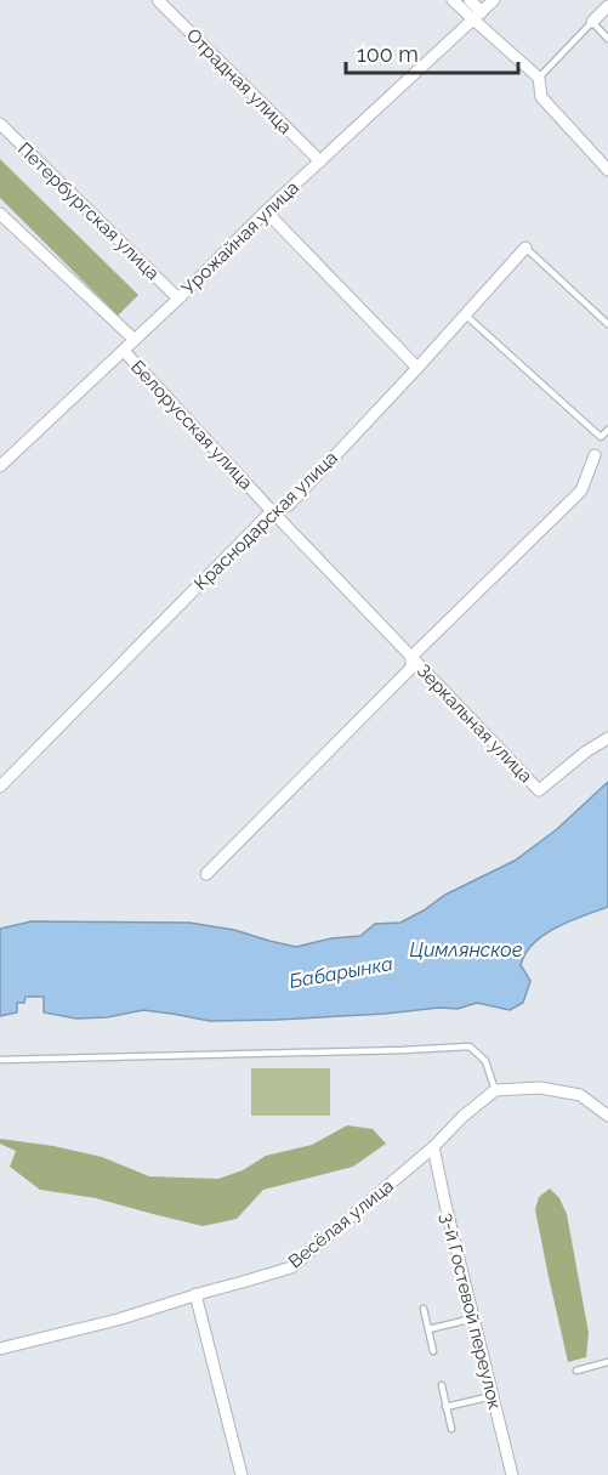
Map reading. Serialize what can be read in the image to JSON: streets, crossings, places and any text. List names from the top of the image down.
{
  "streets": {
    "street": [
      "Отрадная улица",
      "Петербургская улица",
      "Урожайная улица",
      "Белорусская улица",
      "Краснодарская улица",
      "Зеркальная улица",
      "Весёлая улица",
      "3-й Гостевой переулок"
    ]
  },
  "crossings": [
    ["Отрадная улица", "Урожайная улица"],
    ["Петербургская улица", "Урожайная улица"],
    ["Урожайная улица", "Белорусская улица"],
    ["Белорусская улица", "Краснодарская улица"],
    ["Белорусская улица", "Зеркальная улица"],
    ["Весёлая улица", "3-й Гостевой переулок"]
  ],
  "water": ["Цимлянское", "Бабарынка"],
  "scale_bar": "100 m"
}
